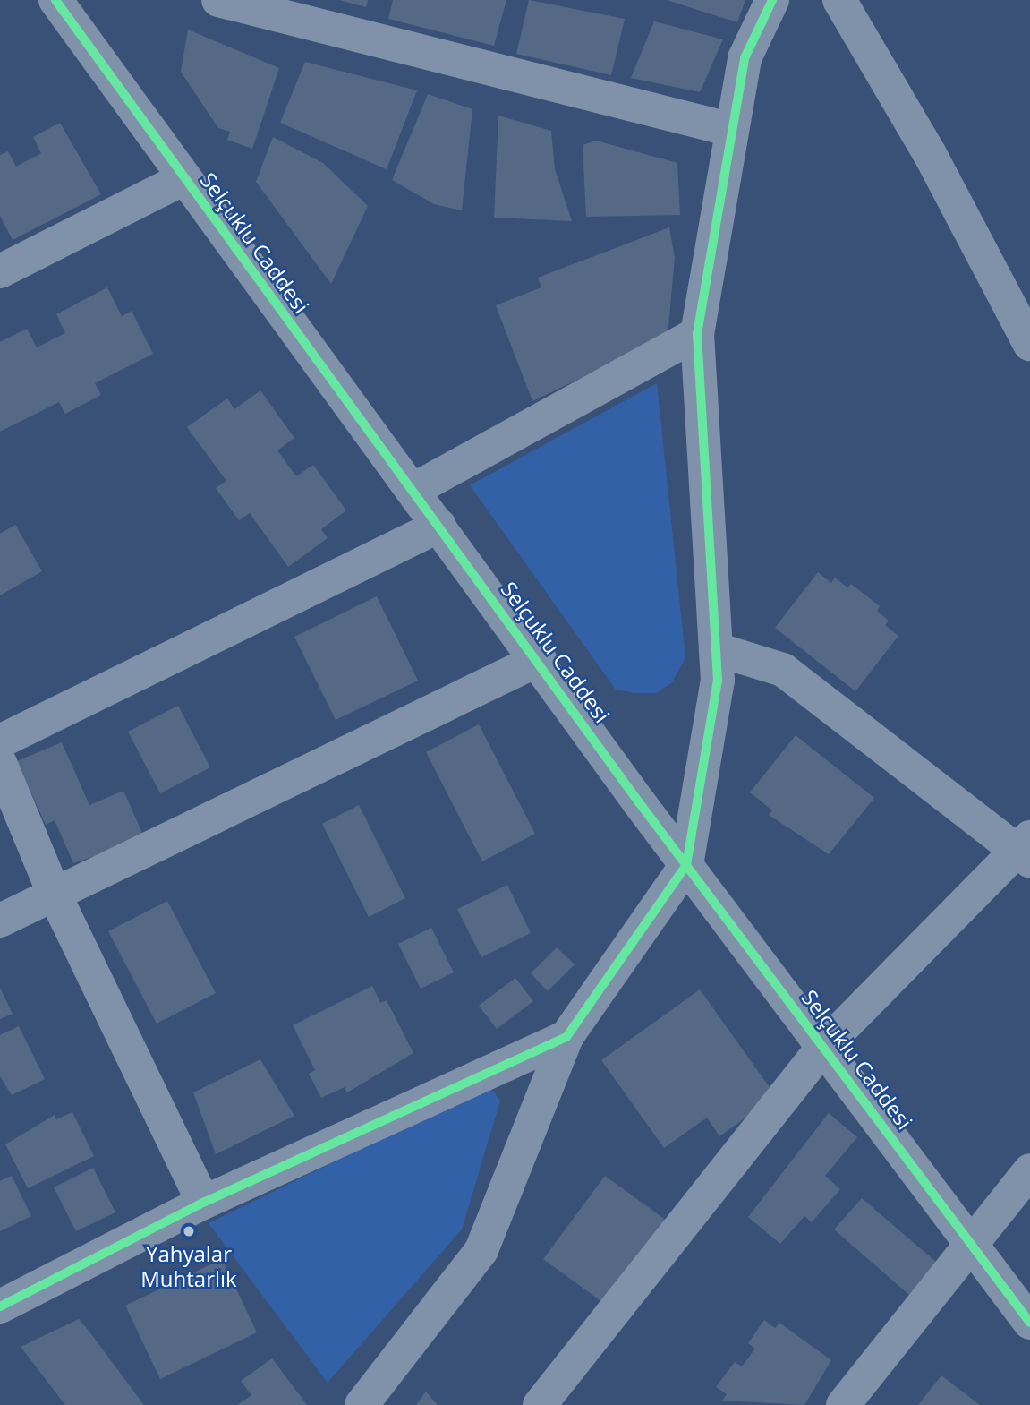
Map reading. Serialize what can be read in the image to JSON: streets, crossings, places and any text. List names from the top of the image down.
{
  "streets": {
    "street": ["Selçuklu Caddesi"]
  },
  "places": ["Yahyalar Muhtarlık"]
}
